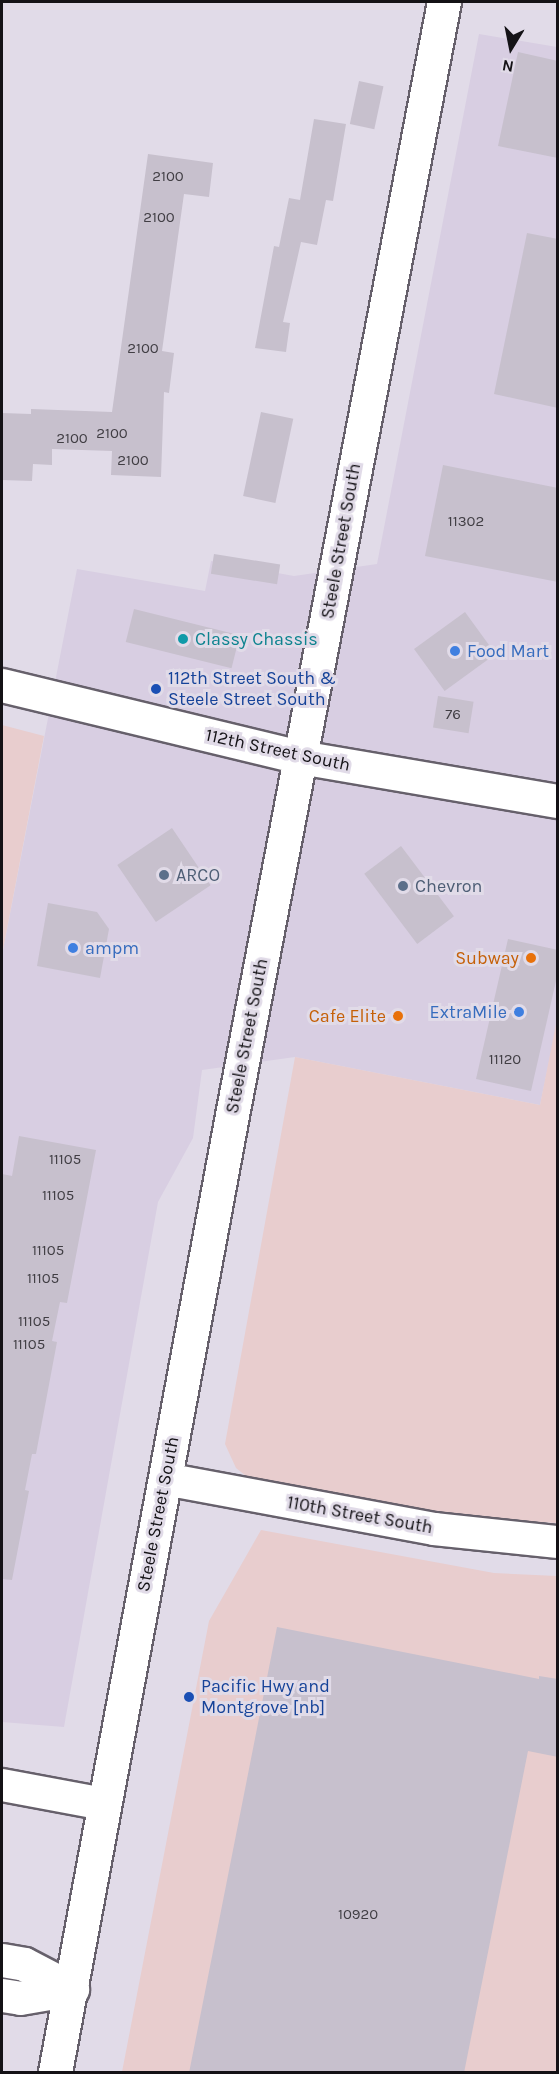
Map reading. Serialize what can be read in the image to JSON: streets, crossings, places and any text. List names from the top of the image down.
{
  "streets": {
    "main road": ["Steele Street South", "112th Street South"],
    "street": ["110th Street South"]
  },
  "crossings": [
    ["Steele Street South", "112th Street South"],
    ["Steele Street South", "110th Street South"]
  ],
  "places": [
    "Classy Chassis",
    "Food Mart",
    "112th Street South & Steele Street South",
    "ARCO",
    "Chevron",
    "ampm",
    "Subway",
    "ExtraMile",
    "Cafe Elite",
    "Pacific Hwy and Montgrove [nb]"
  ],
  "house_numbers": [
    "2100",
    "2100",
    "2100",
    "2100",
    "2100",
    "2100",
    "11302",
    "76",
    "11120",
    "11105",
    "11105",
    "11105",
    "11105",
    "11105",
    "11105",
    "10920"
  ],
  "north": "bottom"
}
